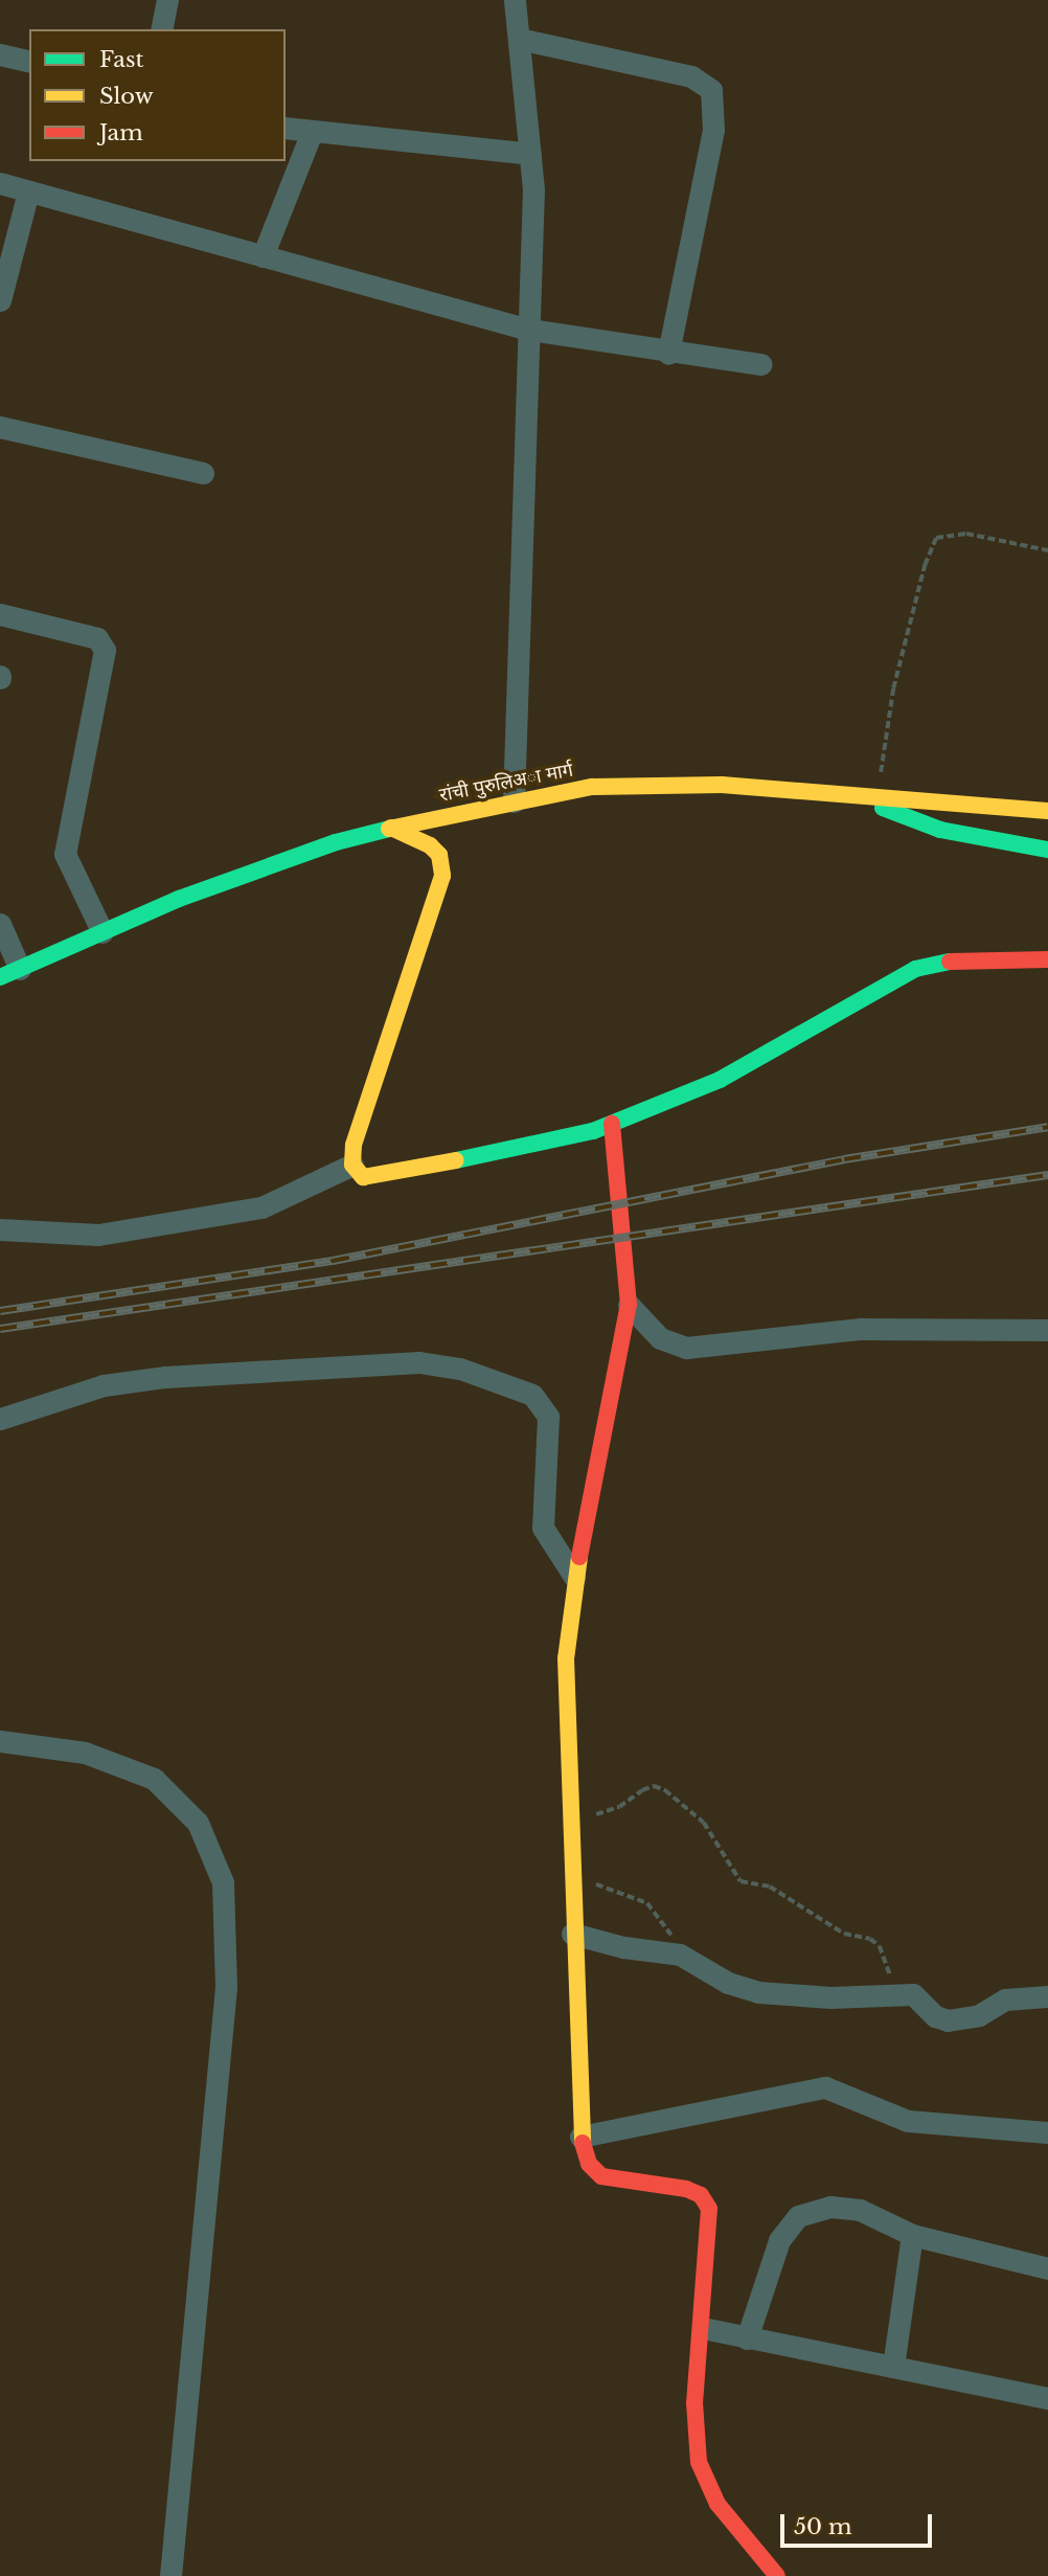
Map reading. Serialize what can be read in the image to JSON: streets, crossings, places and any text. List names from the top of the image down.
{
  "streets": {
    "street": ["रांची पुरुलिअा मार्ग"]
  },
  "legend": ["Fast", "Slow", "Jam"],
  "scale_bar": "50 m"
}
